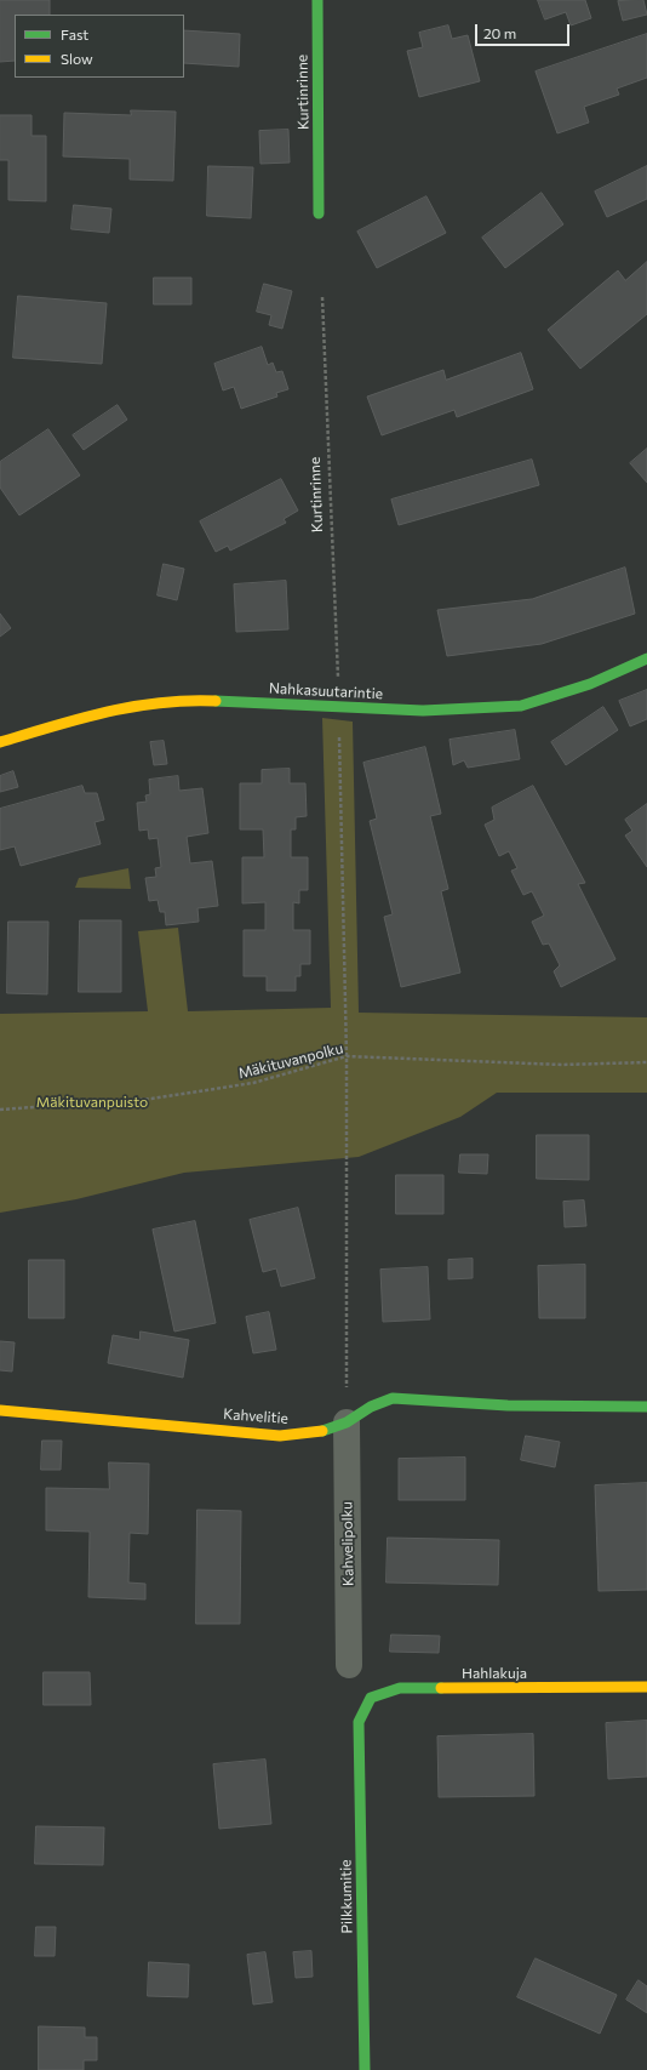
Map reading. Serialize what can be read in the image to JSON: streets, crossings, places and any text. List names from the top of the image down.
{
  "streets": {
    "street": [
      "Kurtinrinne",
      "Nahkasuutarintie",
      "Kahvelitie",
      "Kahvelipolku",
      "Hahlakuja",
      "Pilkkumitie"
    ],
    "path": ["Mäkituvanpolku"]
  },
  "crossings": [
    ["Kahvelitie", "Kahvelipolku"],
    ["Hahlakuja", "Pilkkumitie"]
  ],
  "parks": ["Mäkituvanpuisto"],
  "legend": ["Fast", "Slow"],
  "scale_bar": "20 m"
}
